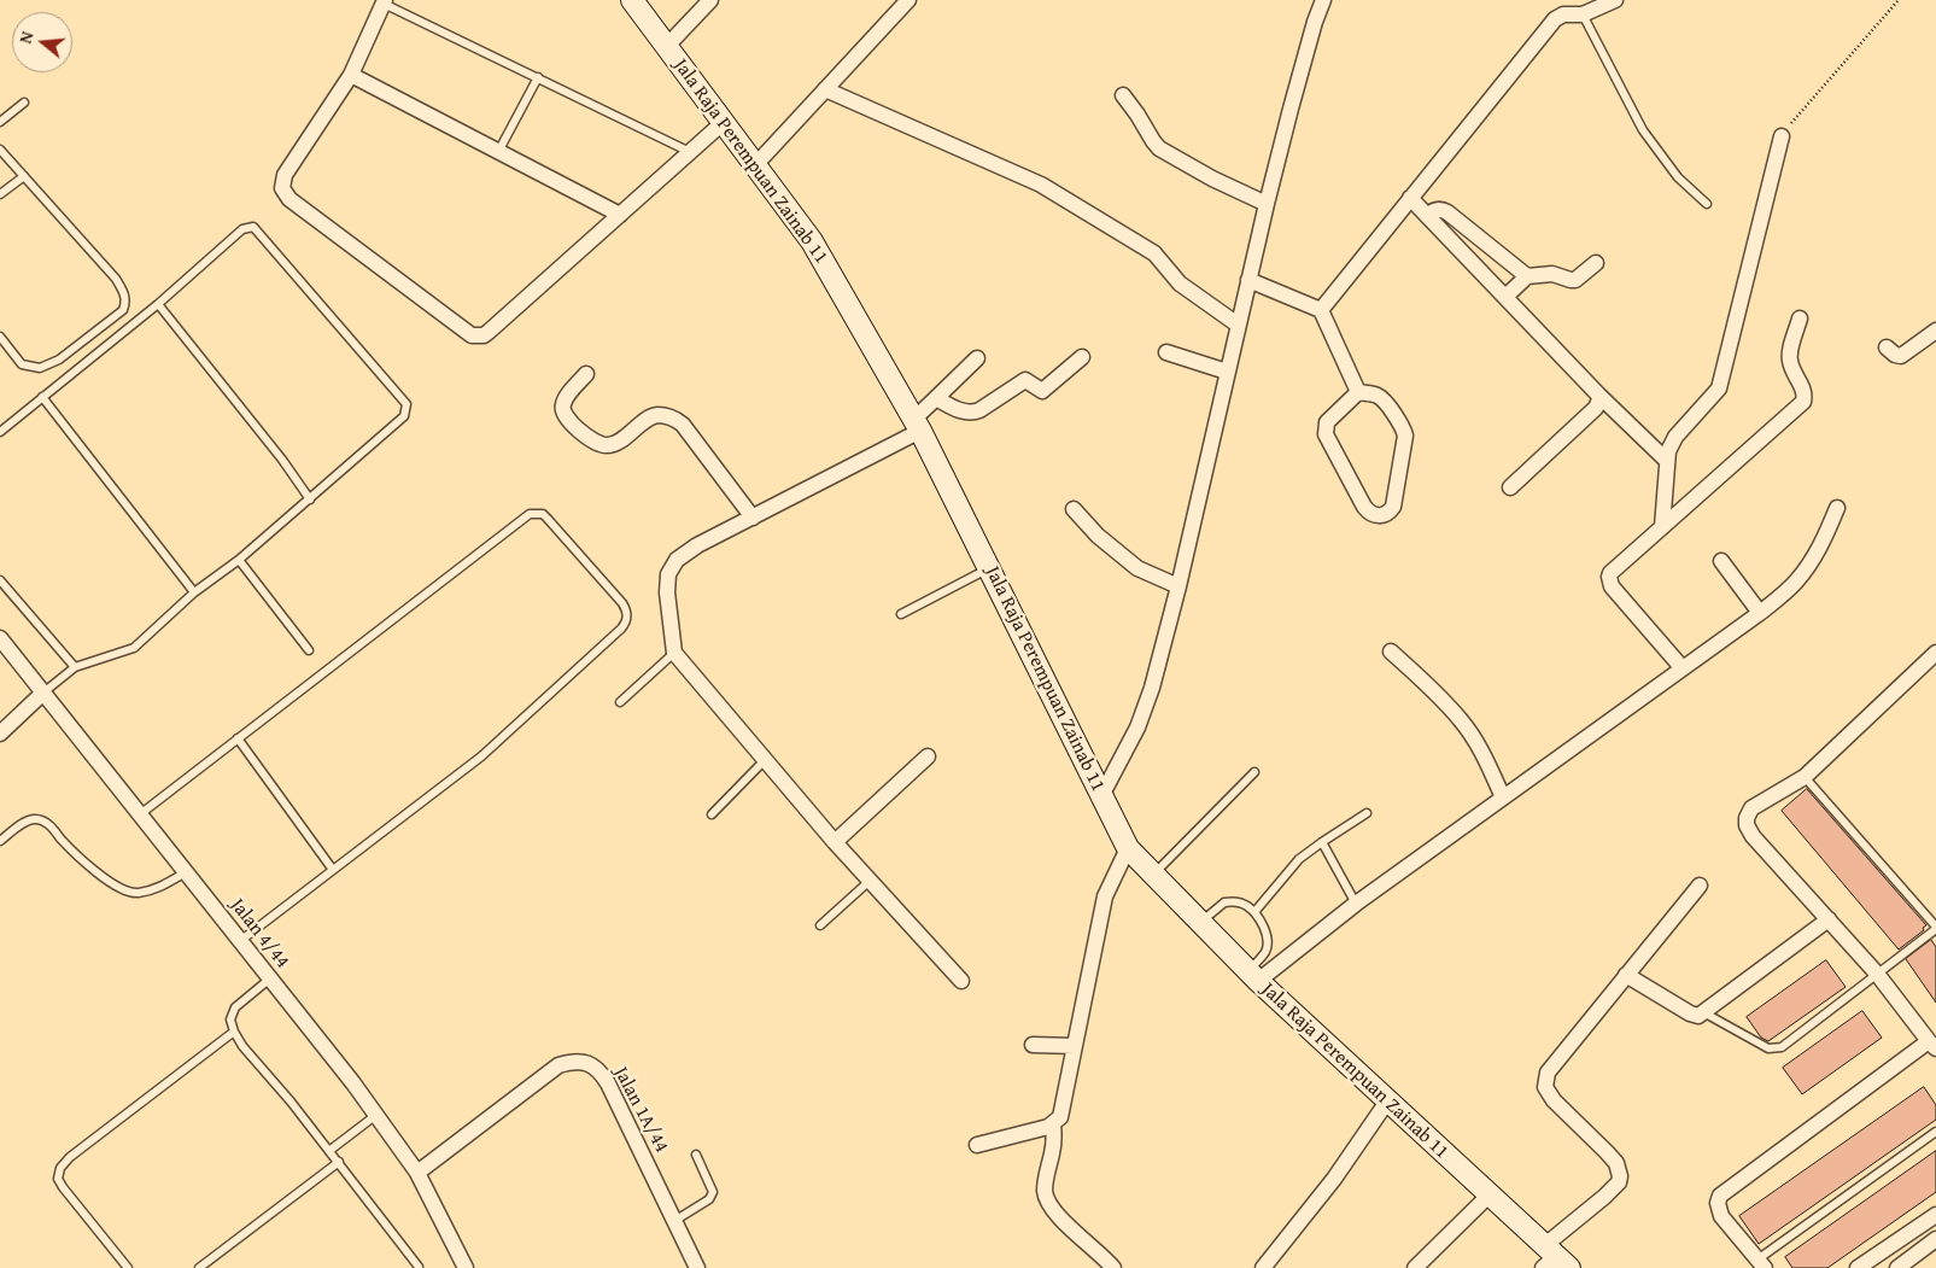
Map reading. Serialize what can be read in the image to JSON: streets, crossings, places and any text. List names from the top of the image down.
{
  "streets": {
    "main road": ["Jala Raja Perempuan Zainab 11"],
    "street": ["Jalan 4/44", "Jalan 1A/44"]
  },
  "crossings": [
    ["Jalan 4/44", "Jalan 1A/44"]
  ],
  "north": "left"
}
